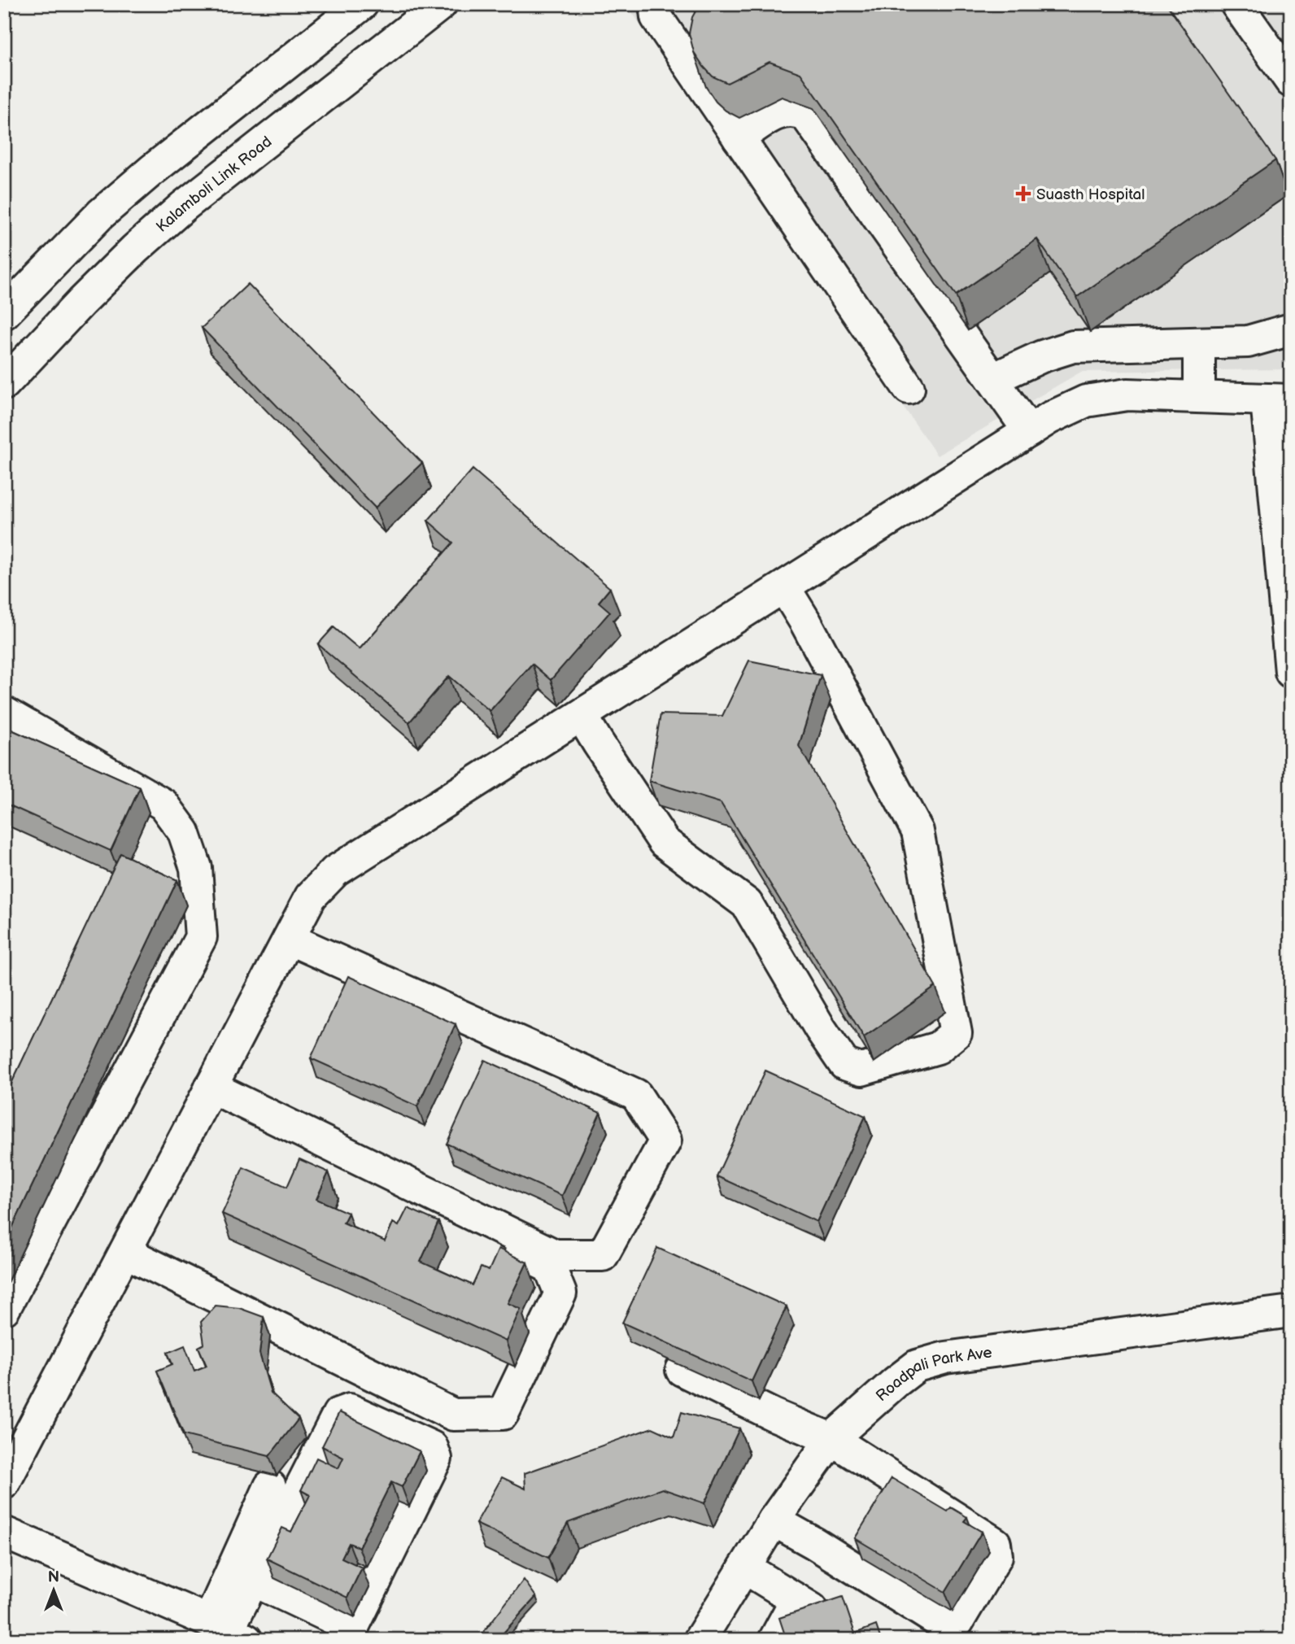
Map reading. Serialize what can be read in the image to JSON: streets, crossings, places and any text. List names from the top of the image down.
{
  "streets": {
    "street": ["Kalamboli Link Road", "Roadpali Park Ave"]
  },
  "places": {
    "health": ["Suasth Hospital"]
  },
  "north": "top"
}
